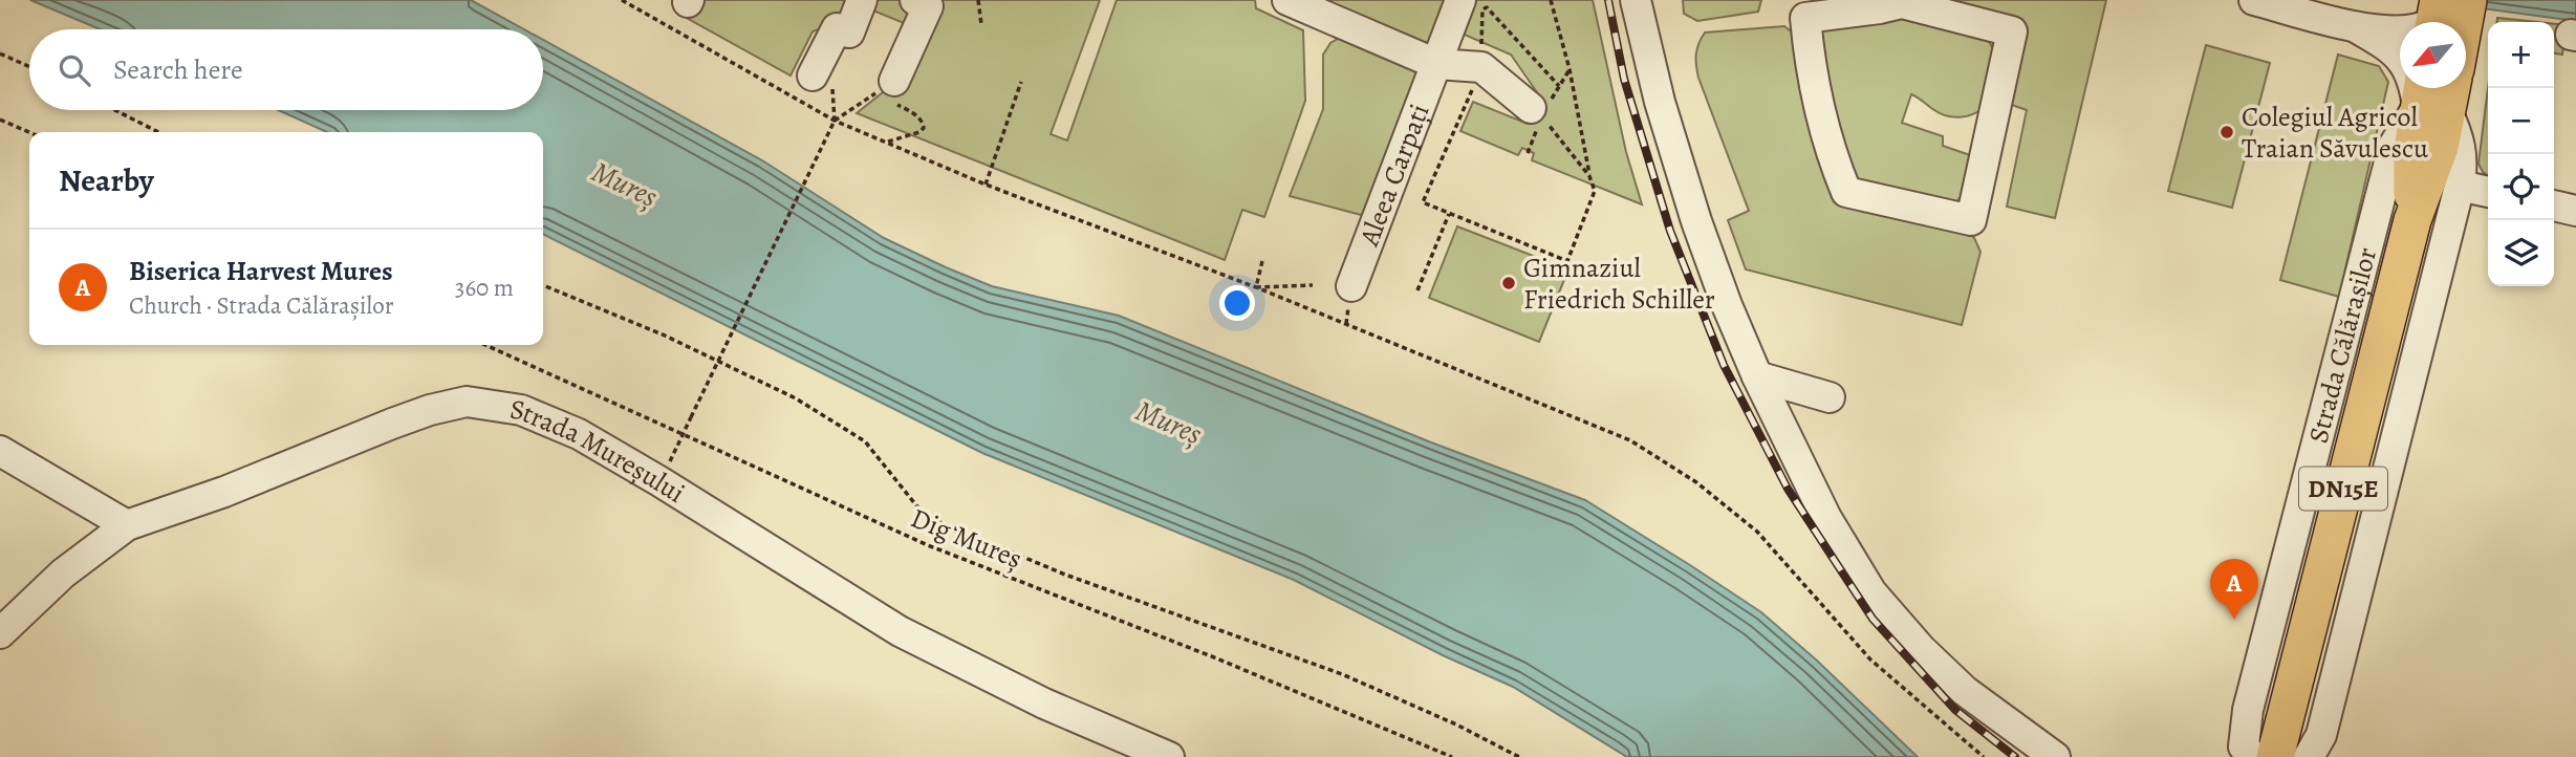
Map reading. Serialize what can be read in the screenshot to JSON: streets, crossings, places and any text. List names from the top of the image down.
{
  "streets": {
    "main road": ["Strada Călărașilor", "DN15E"],
    "street": ["Aleea Carpați", "Strada Mureșului"],
    "path": ["Dig Mureș"]
  },
  "water": ["Mureș"],
  "places": ["Colegiul Agricol Traian Săvulescu", "Gimnaziul Friedrich Schiller"],
  "north": "bottom left",
  "page": {
    "map_buttons": ["+", "−"],
    "search": "Search here",
    "heading": "Nearby",
    "list": [
      {
        "mark": "A",
        "name": "Biserica Harvest Mures",
        "note": "Church · Strada Călărașilor",
        "value": "360 m"
      }
    ],
    "pins": "A"
  }
}
